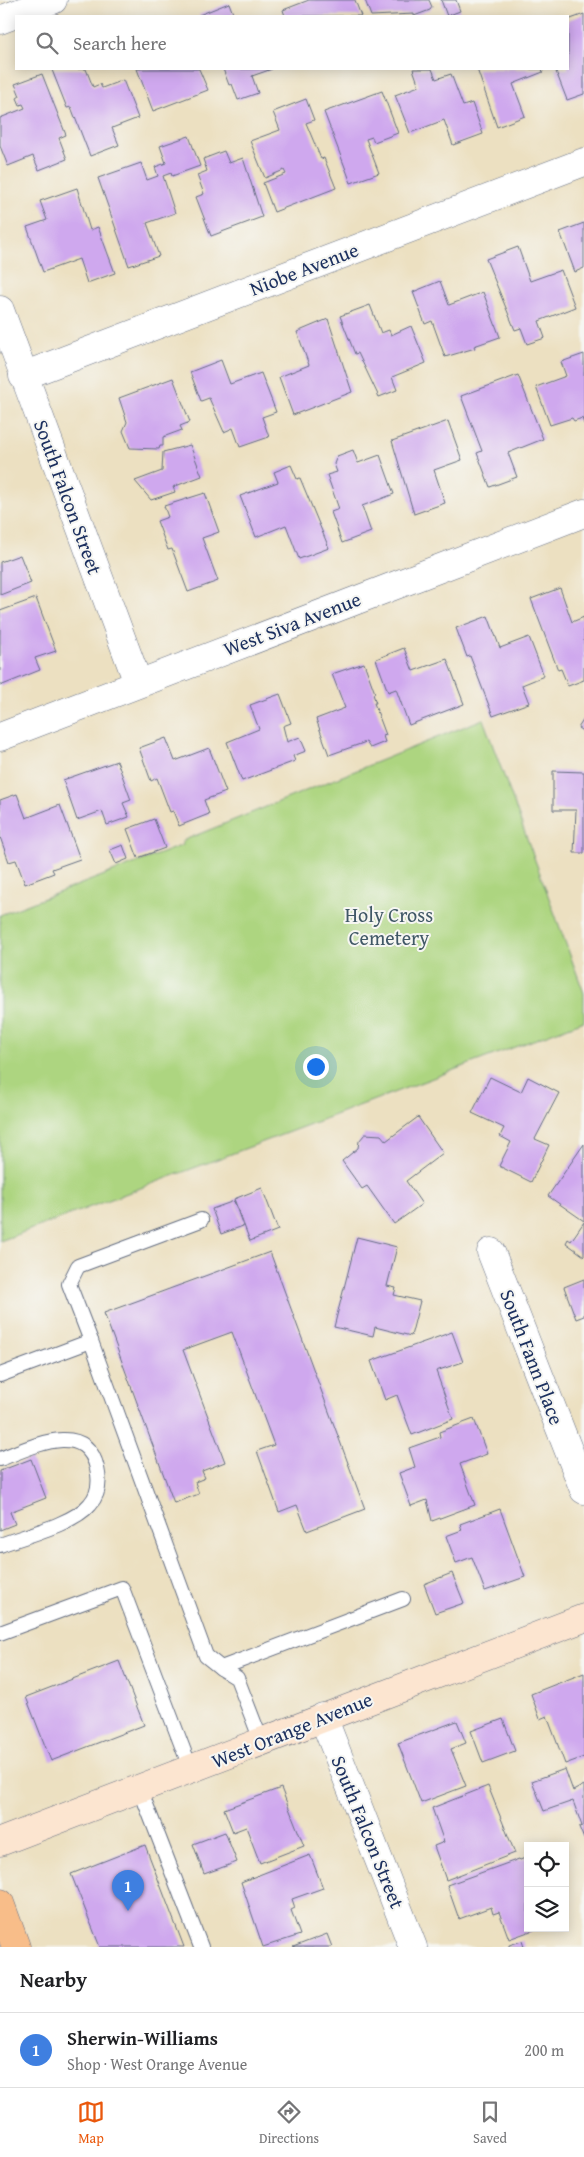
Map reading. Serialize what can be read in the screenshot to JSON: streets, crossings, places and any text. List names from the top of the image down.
{
  "streets": {
    "street": [
      "Niobe Avenue",
      "South Falcon Street",
      "West Siva Avenue",
      "South Fann Place",
      "West Orange Avenue"
    ]
  },
  "crossings": [
    ["Niobe Avenue", "South Falcon Street"],
    ["South Falcon Street", "West Siva Avenue"],
    ["South Falcon Street", "West Orange Avenue"]
  ],
  "parks": ["Holy Cross Cemetery"],
  "page": {
    "search": "Search here",
    "pins": "1",
    "heading": "Nearby",
    "list": [
      {
        "mark": "1",
        "name": "Sherwin-Williams",
        "note": "Shop · West Orange Avenue",
        "value": "200 m"
      }
    ],
    "nav": ["Map", "Directions", "Saved"]
  }
}
